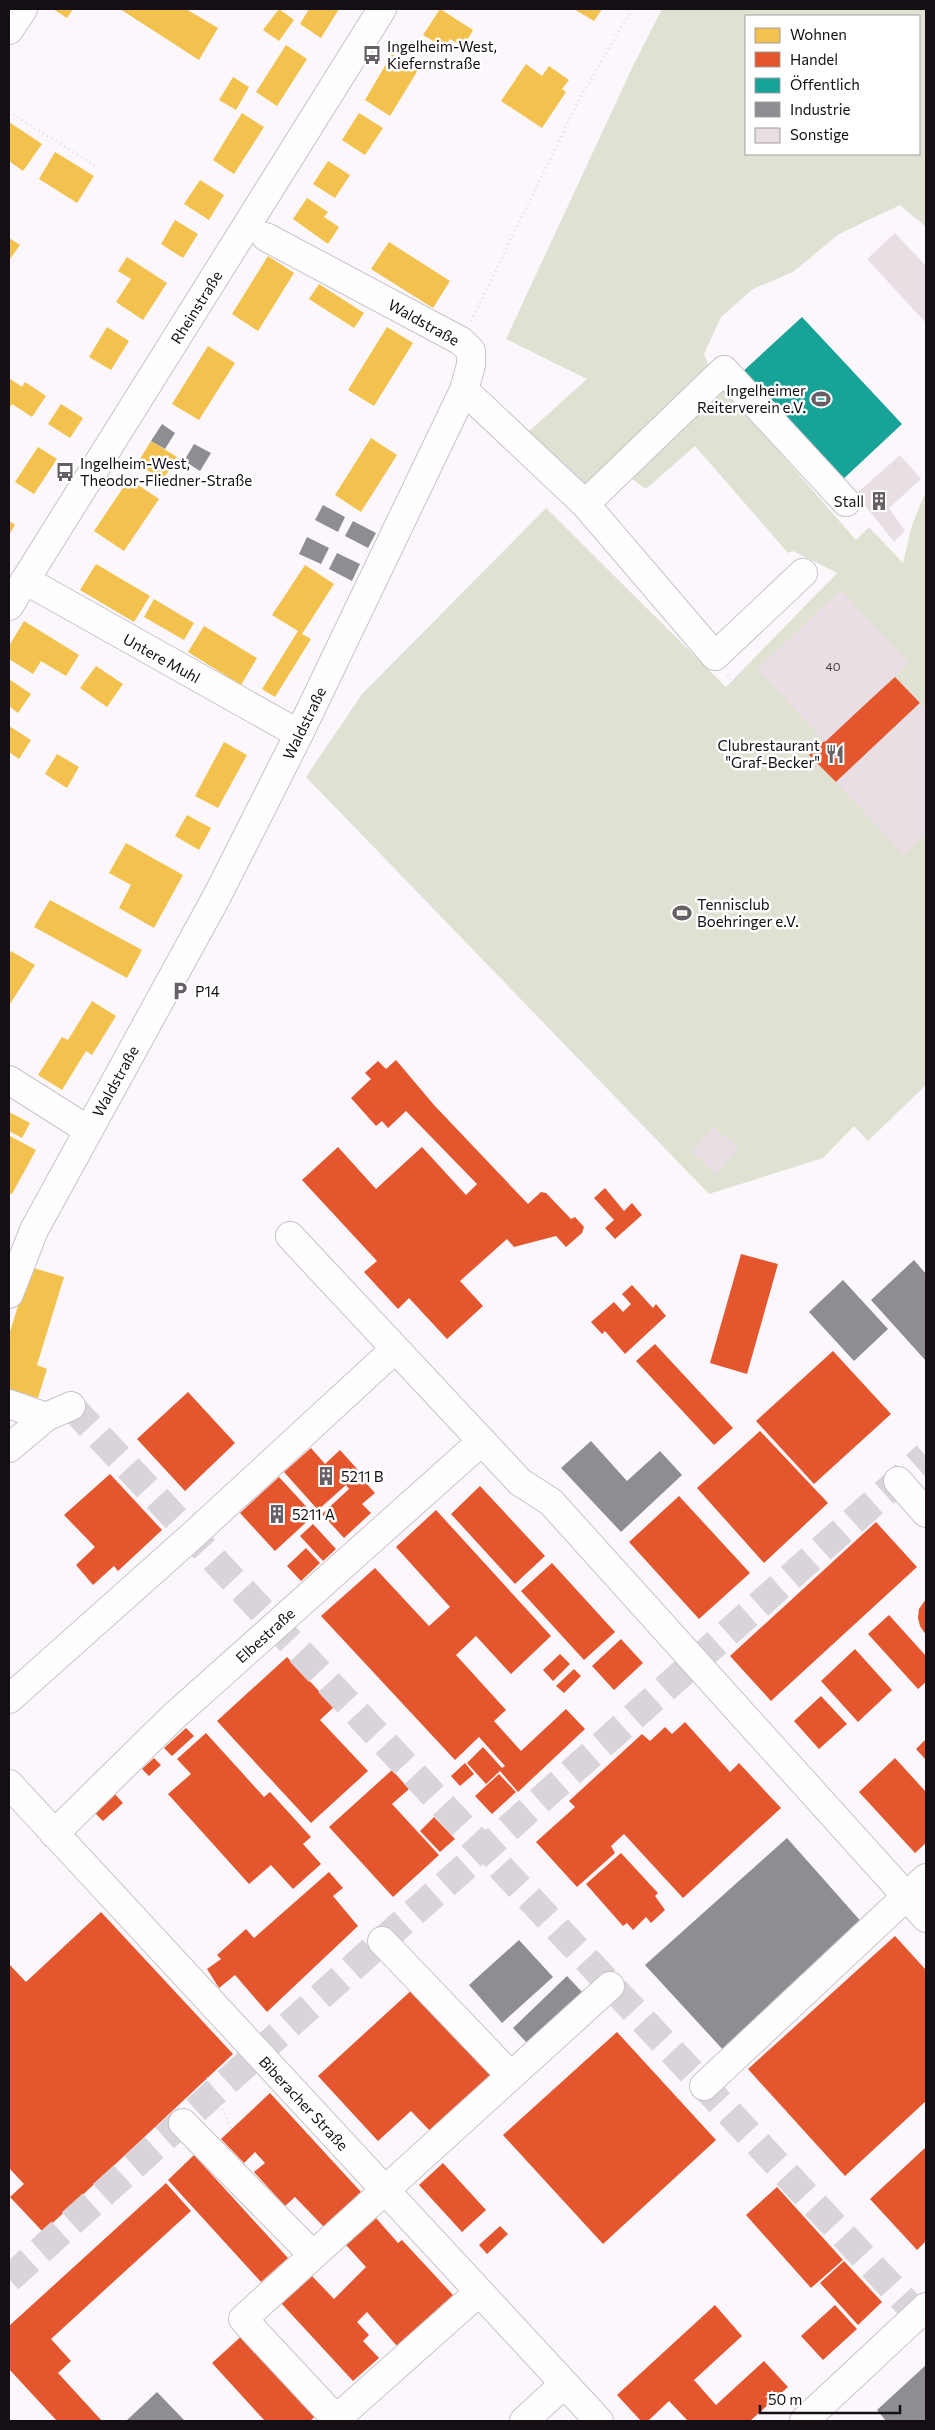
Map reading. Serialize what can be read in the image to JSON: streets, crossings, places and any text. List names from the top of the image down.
{
  "streets": {
    "street": [
      "Rheinstraße",
      "Waldstraße",
      "Untere Muhl",
      "Elbestraße",
      "Biberacher Straße"
    ]
  },
  "crossings": [
    ["Rheinstraße", "Untere Muhl"],
    ["Waldstraße", "Untere Muhl"],
    ["Elbestraße", "Biberacher Straße"]
  ],
  "places": {
    "bus stop": ["Ingelheim-West, Kiefernstraße", "Ingelheim-West, Theodor-Fliedner-Straße"],
    "sports": ["Ingelheimer Reiterverein e.V.", "Tennisclub Boehringer e.V."],
    "building": ["Stall", "5211 B", "5211 A"],
    "restaurant": ["Clubrestaurant \"Graf-Becker\""],
    "parking": ["P14"]
  },
  "house_numbers": ["40"],
  "legend": [
    "Wohnen",
    "Handel",
    "Öffentlich",
    "Industrie",
    "Sonstige"
  ],
  "scale_bar": "50 m"
}
